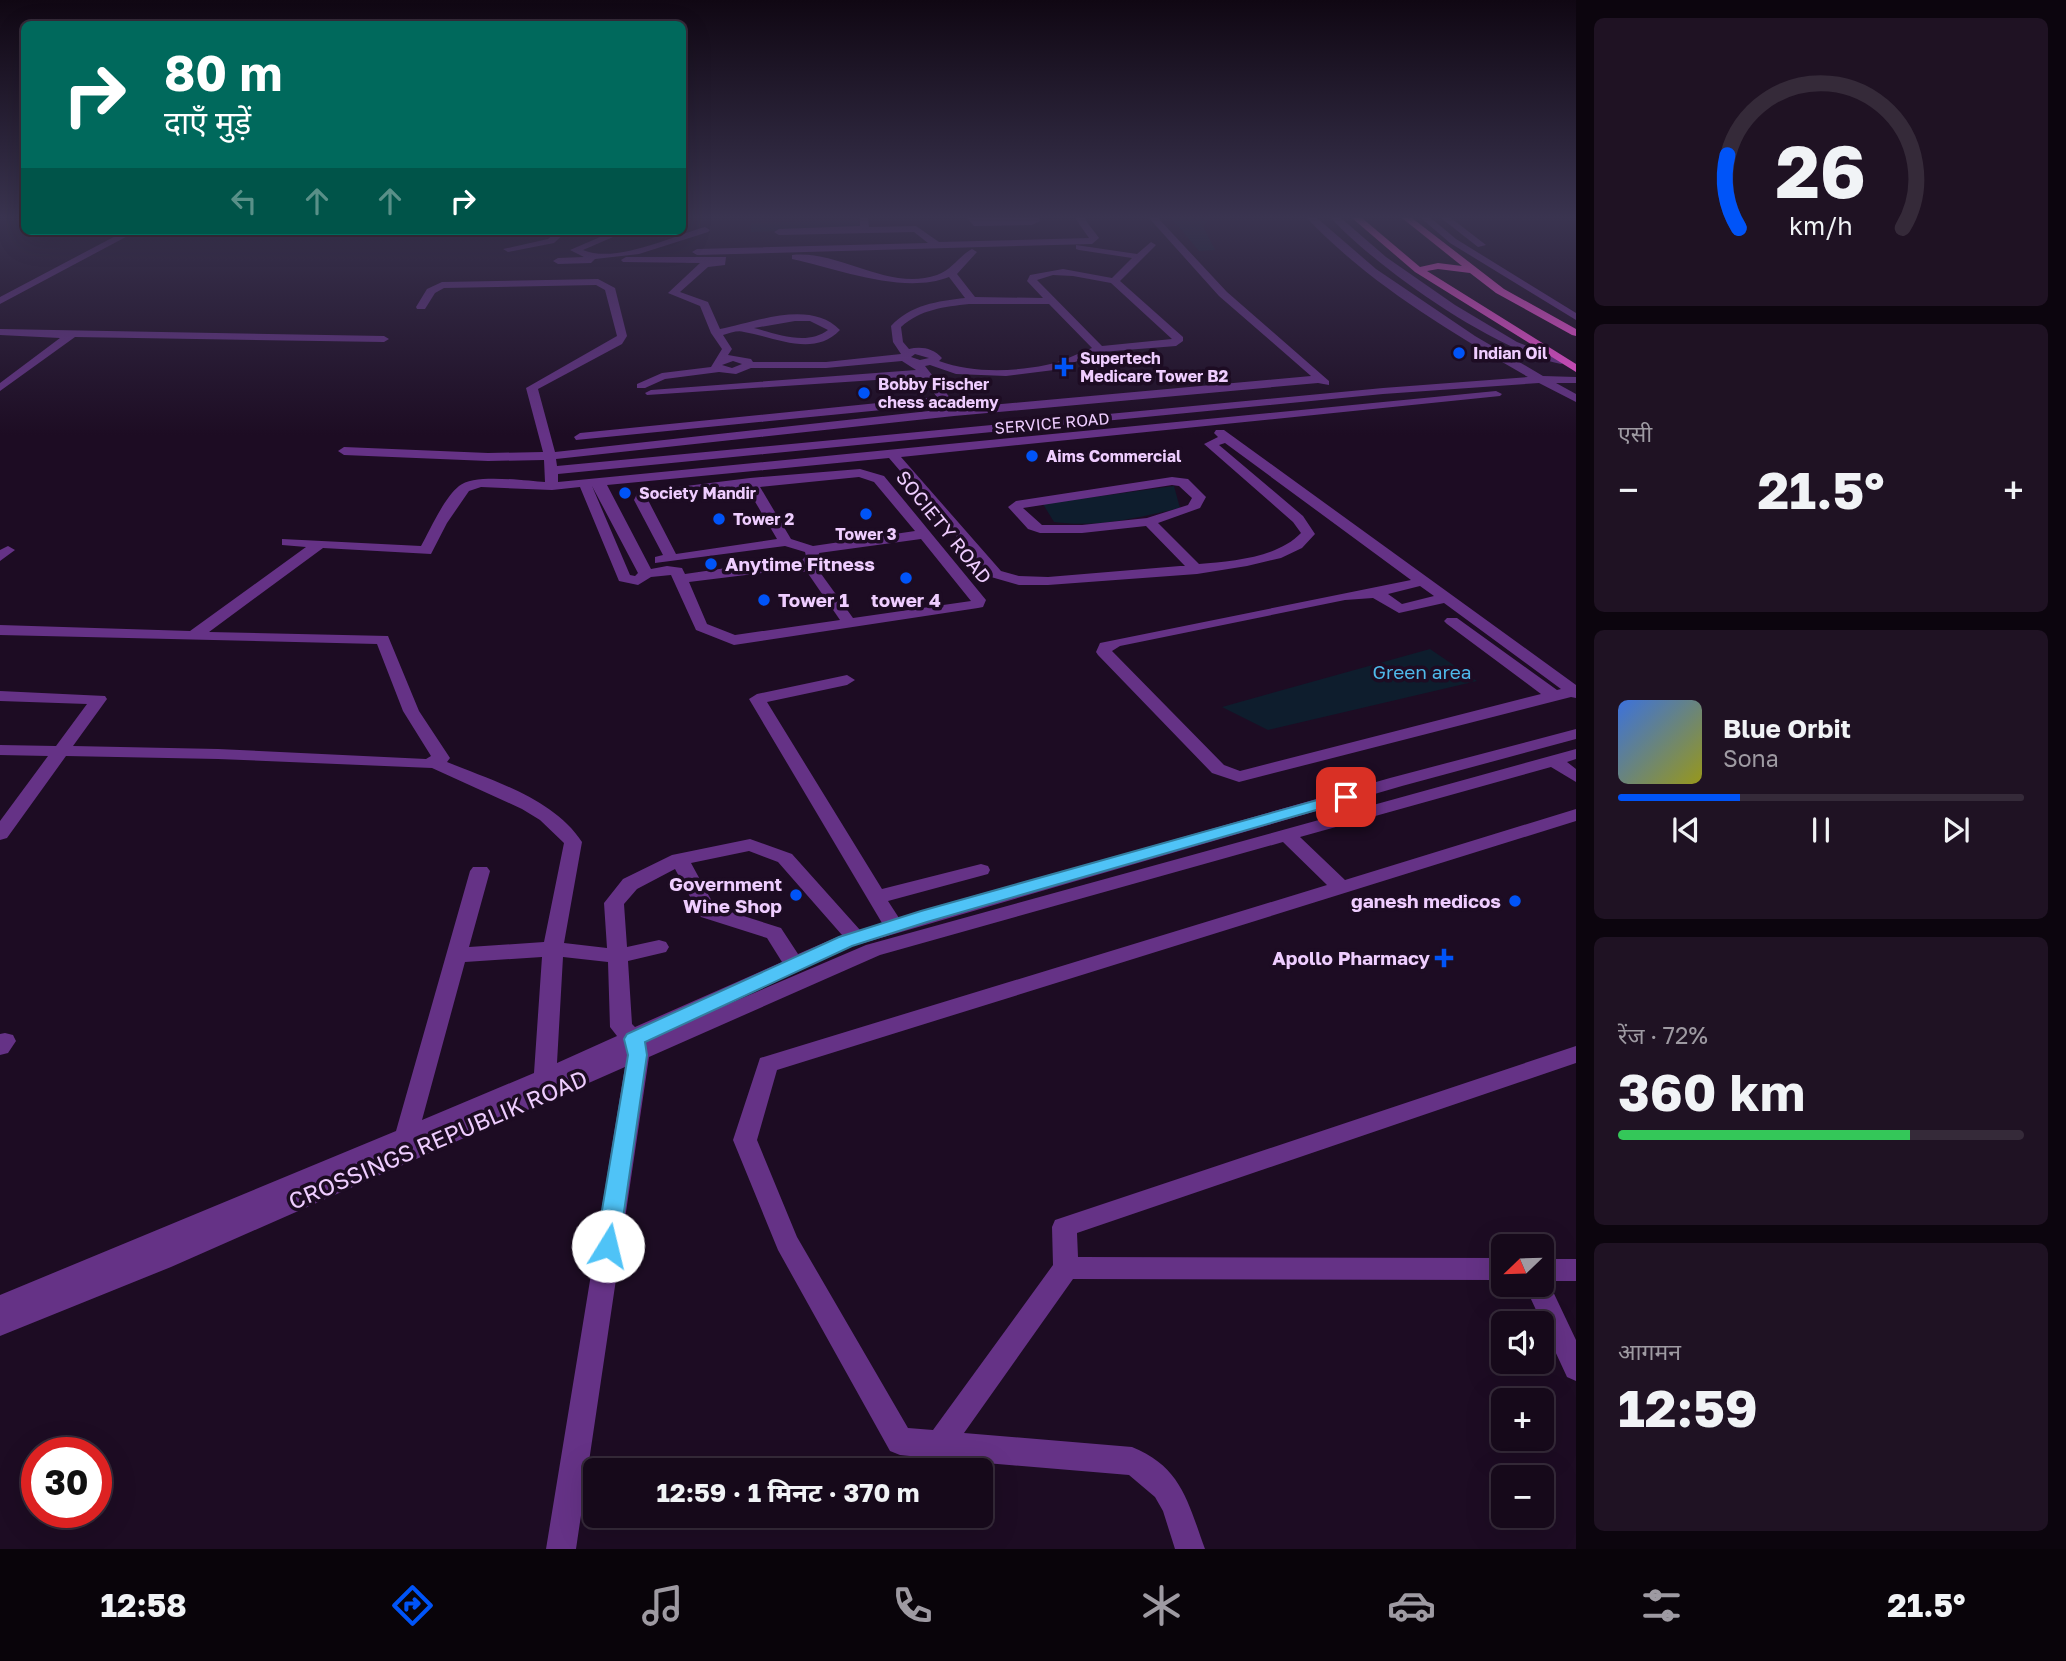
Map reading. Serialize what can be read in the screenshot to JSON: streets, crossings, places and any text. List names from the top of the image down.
{
  "streets": {
    "street": ["SERVICE ROAD", "SOCIETY ROAD", "CROSSINGS REPUBLIK ROAD"]
  },
  "parks": ["Green area"],
  "places": {
    "other": [
      "Indian Oil",
      "Bobby Fischer chess academy",
      "Aims Commercial",
      "Society Mandir",
      "Tower 3",
      "Tower 2",
      "Anytime Fitness",
      "tower 4",
      "Tower 1",
      "Government Wine Shop",
      "ganesh medicos"
    ],
    "health": ["Supertech Medicare Tower B2", "Apollo Pharmacy"]
  },
  "north": "bottom left",
  "page": {
    "turn": ["80 m", "दाएँ मुड़ें"],
    "tile": [
      "एसी",
      ["रेंज · 72%", "360 km"],
      ["आगमन", "12:59"]
    ],
    "heat": ["−", "21.5°", "+"],
    "song": ["Blue Orbit", "Sona"],
    "map_buttons": ["+", "−"],
    "limit": "30",
    "trip": "12:59 · 1 मिनट · 370 m",
    "tabs": ["12:58", "21.5°"],
    "gauge": ["26", "km/h"]
  }
}
